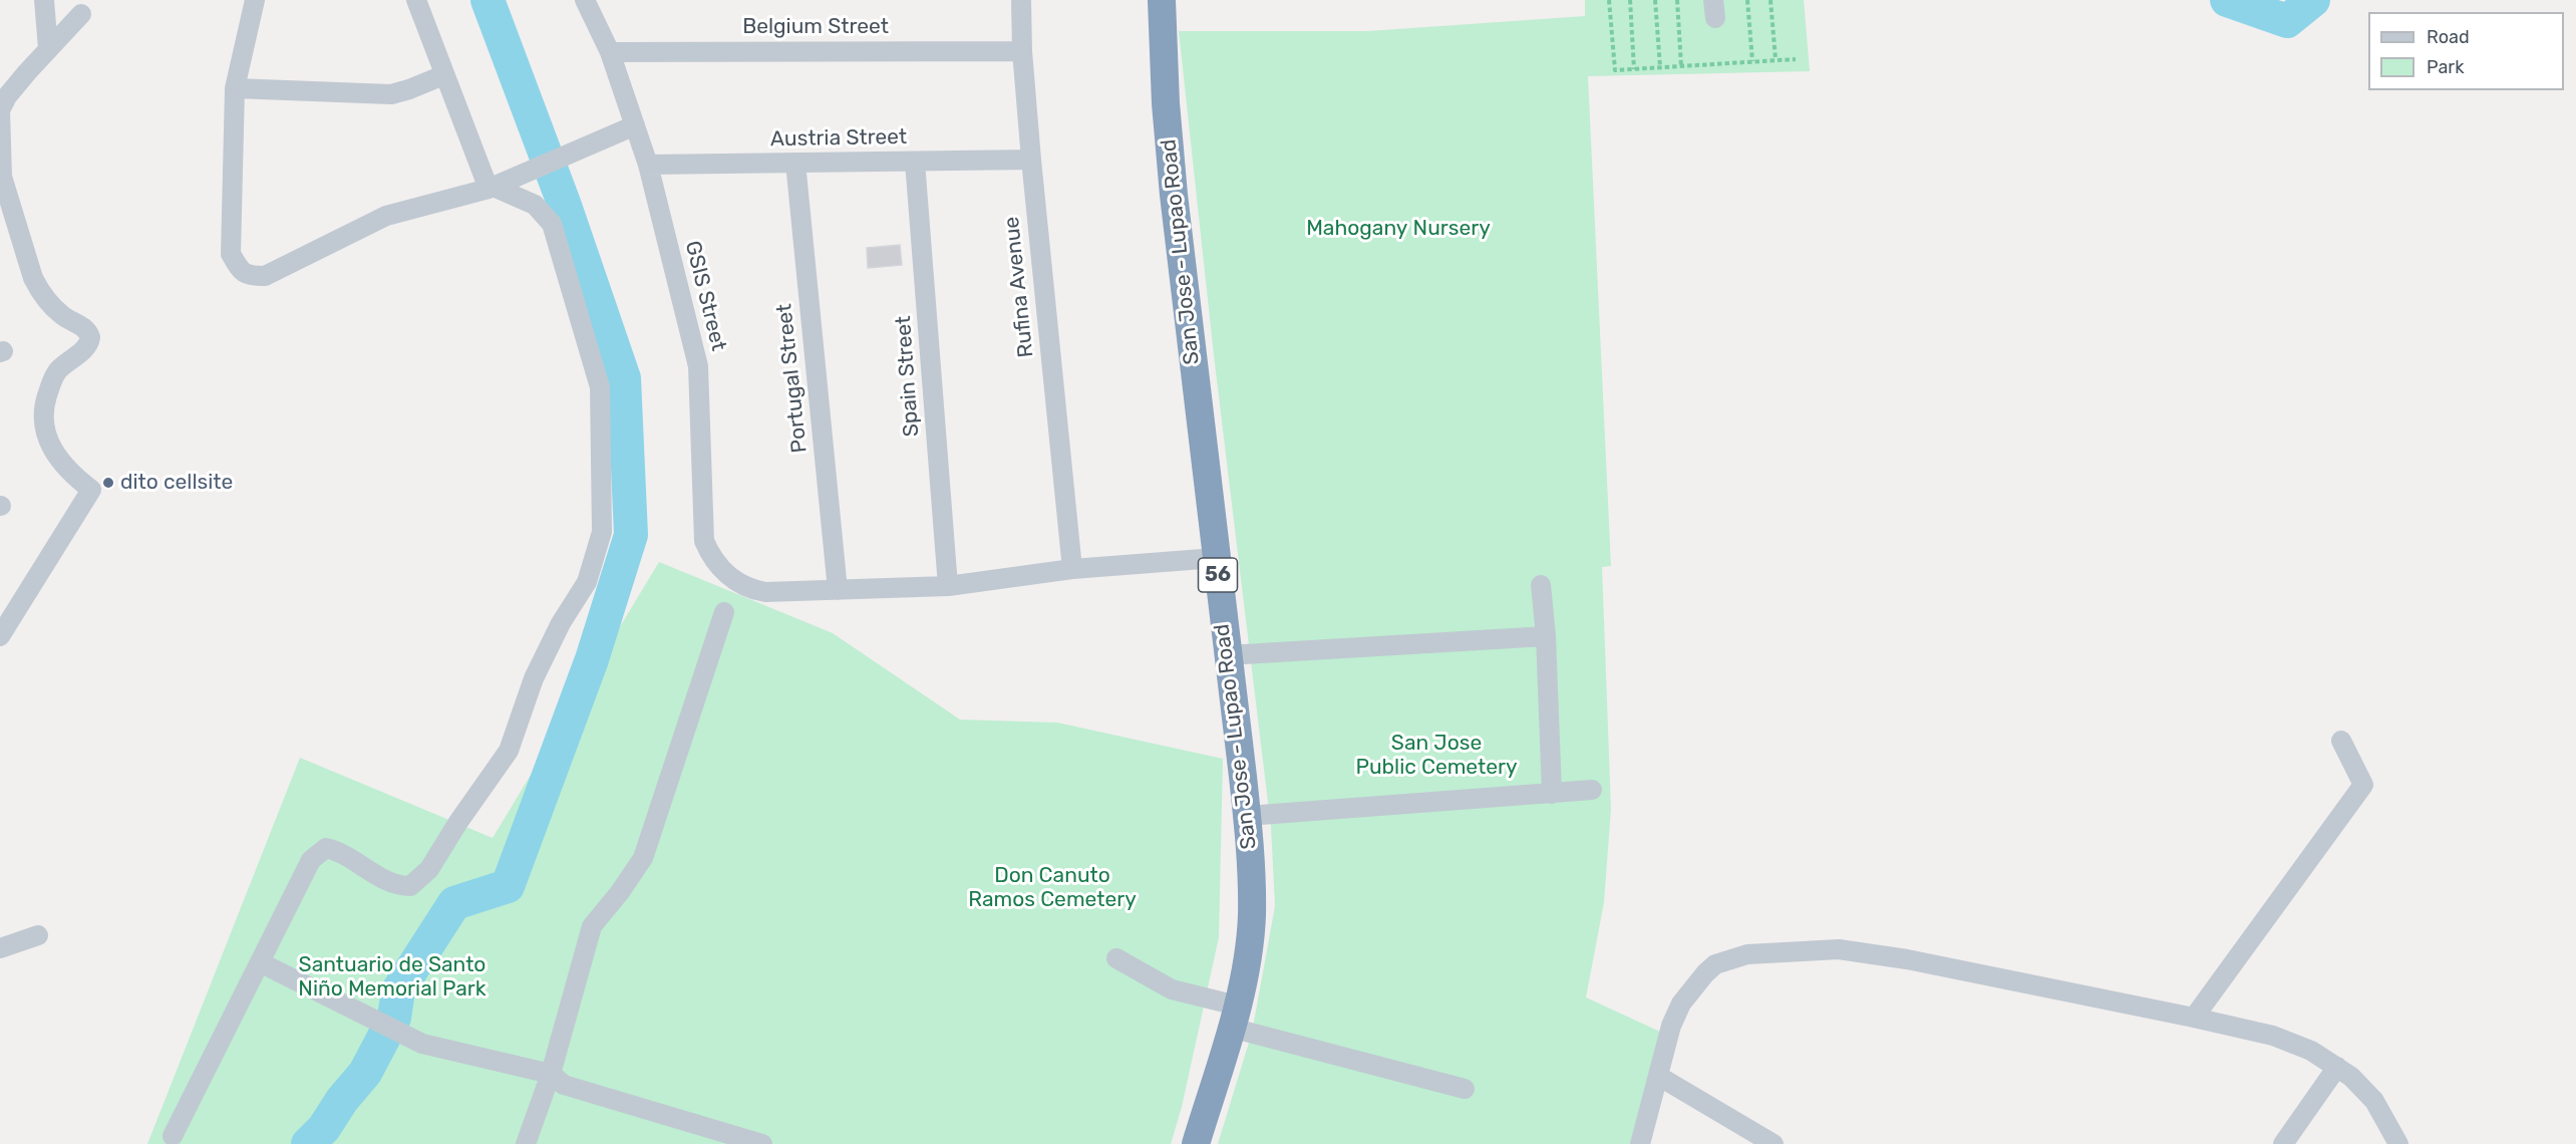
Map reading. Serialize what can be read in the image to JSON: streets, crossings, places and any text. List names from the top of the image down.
{
  "streets": {
    "highway": ["San Jose - Lupao Road", "56"],
    "street": [
      "Belgium Street",
      "Austria Street",
      "Rufina Avenue",
      "GSIS Street",
      "Spain Street",
      "Portugal Street"
    ]
  },
  "crossings": [
    ["Belgium Street", "Rufina Avenue"],
    ["Belgium Street", "GSIS Street"],
    ["Austria Street", "Rufina Avenue"],
    ["Austria Street", "GSIS Street"],
    ["Austria Street", "Spain Street"],
    ["Austria Street", "Portugal Street"],
    ["GSIS Street", "Portugal Street"]
  ],
  "parks": [
    "Mahogany Nursery",
    "San Jose Public Cemetery",
    "Don Canuto Ramos Cemetery",
    "Santuario de Santo Niño Memorial Park"
  ],
  "places": ["dito cellsite"],
  "legend": ["Road", "Park"]
}
